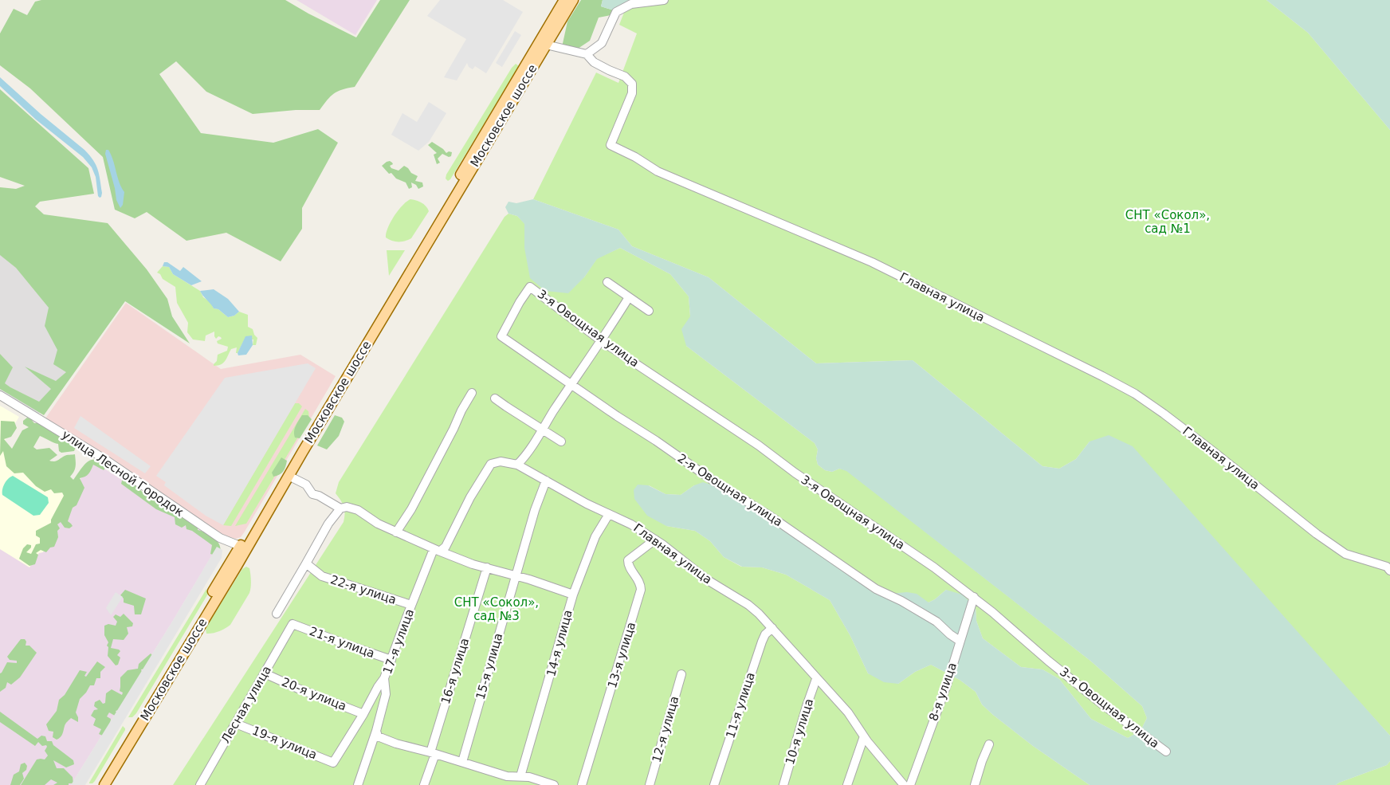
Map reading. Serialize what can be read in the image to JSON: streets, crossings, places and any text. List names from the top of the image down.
{
  "streets": {
    "main road": ["Московское шоссе"],
    "street": [
      "Главная улица",
      "3-я Овощная улица",
      "улица Лесной Городок",
      "2-я Овощная улица",
      "22-я улица",
      "17-я улица",
      "21-я улица",
      "14-я улица",
      "13-я улица",
      "15-я улица",
      "16-я улица",
      "8-я улица",
      "20-я улица",
      "Лесная улица",
      "11-я улица",
      "12-я улица",
      "10-я улица",
      "19-я улица"
    ]
  },
  "crossings": [
    ["Московское шоссе", "Главная улица"],
    ["Московское шоссе", "улица Лесной Городок"],
    ["Главная улица", "17-я улица"],
    ["Главная улица", "14-я улица"],
    ["Главная улица", "13-я улица"],
    ["Главная улица", "15-я улица"],
    ["Главная улица", "11-я улица"],
    ["Главная улица", "10-я улица"],
    ["3-я Овощная улица", "2-я Овощная улица"],
    ["3-я Овощная улица", "8-я улица"],
    ["2-я Овощная улица", "8-я улица"],
    ["22-я улица", "17-я улица"],
    ["17-я улица", "21-я улица"],
    ["21-я улица", "Лесная улица"],
    ["20-я улица", "Лесная улица"],
    ["20-я улица", "19-я улица"],
    ["Лесная улица", "19-я улица"]
  ],
  "parks": ["СНТ «Сокол», сад №1", "СНТ «Сокол», сад №3"]
}
